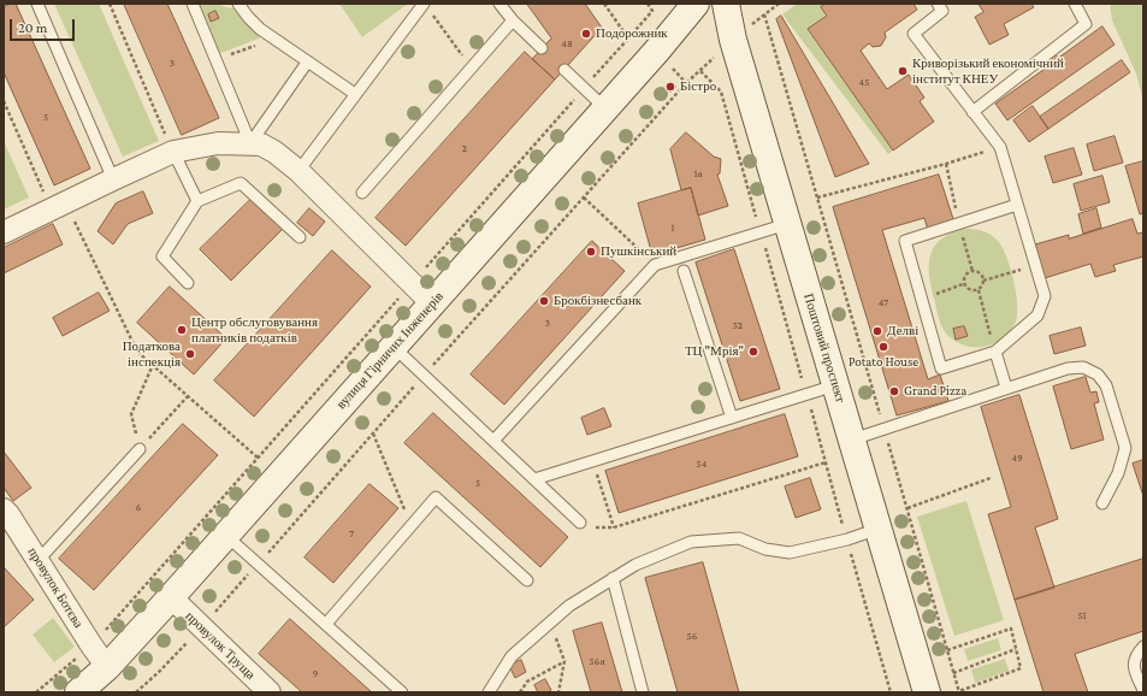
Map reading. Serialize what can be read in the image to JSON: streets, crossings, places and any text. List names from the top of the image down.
{
  "streets": {
    "street": [
      "Поштовий проспект",
      "вулиця Гірничих Інженерів",
      "провулок Ботєва",
      "провулок Труща"
    ]
  },
  "crossings": [
    ["вулиця Гірничих Інженерів", "провулок Ботєва"],
    ["вулиця Гірничих Інженерів", "провулок Труща"]
  ],
  "places": [
    "Подорожник",
    "Криворізький економічний інститут КНЕУ",
    "Бістро",
    "Пушкінський",
    "Брокбізнесбанк",
    "Центр обслуговування платників податків",
    "Делві",
    "Potato House",
    "ТЦ \"Мрія\"",
    "Податкова інспекція",
    "Grand Pizza"
  ],
  "house_numbers": [
    "48",
    "3",
    "45",
    "5",
    "2",
    "1а",
    "1",
    "47",
    "3",
    "52",
    "49",
    "54",
    "5",
    "6",
    "7",
    "51",
    "56",
    "56а",
    "9"
  ],
  "scale_bar": "20 m"
}
